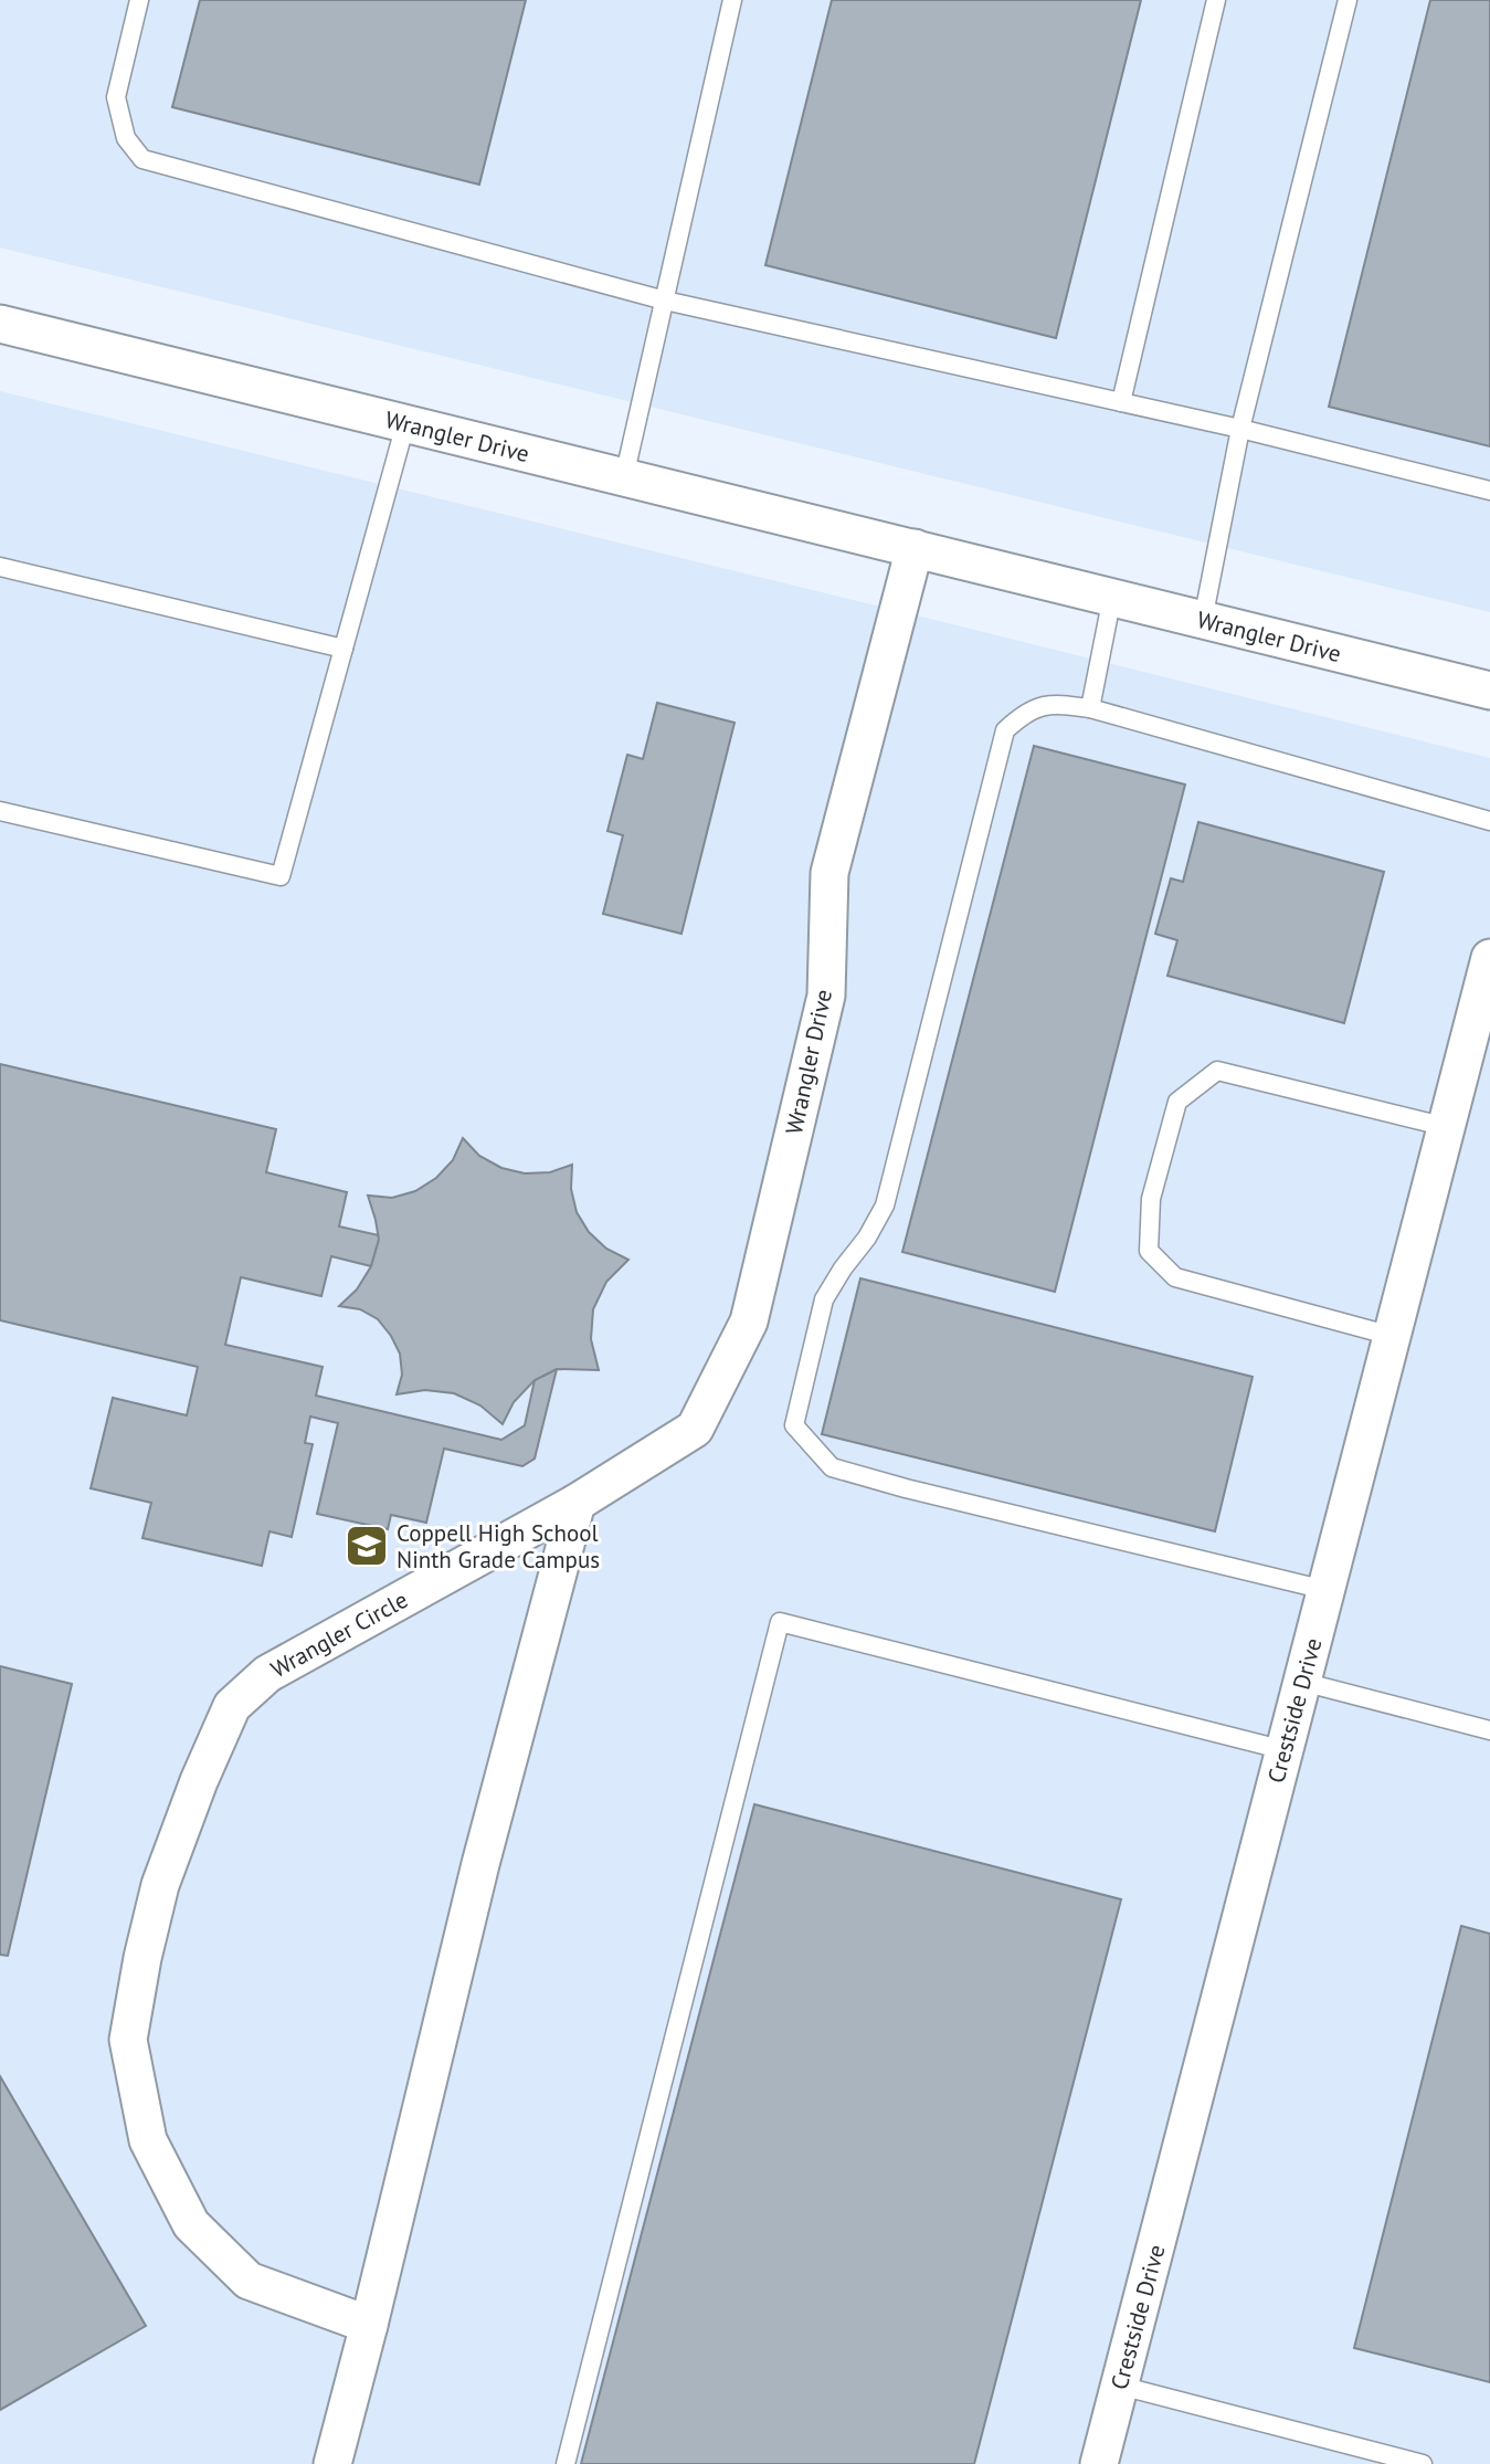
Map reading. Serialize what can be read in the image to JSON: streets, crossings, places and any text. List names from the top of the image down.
{
  "streets": {
    "street": ["Wrangler Drive", "Wrangler Circle", "Crestside Drive"]
  },
  "crossings": [
    ["Wrangler Drive", "Wrangler Circle"]
  ],
  "places": {
    "school or university": ["Coppell High School Ninth Grade Campus"]
  }
}
